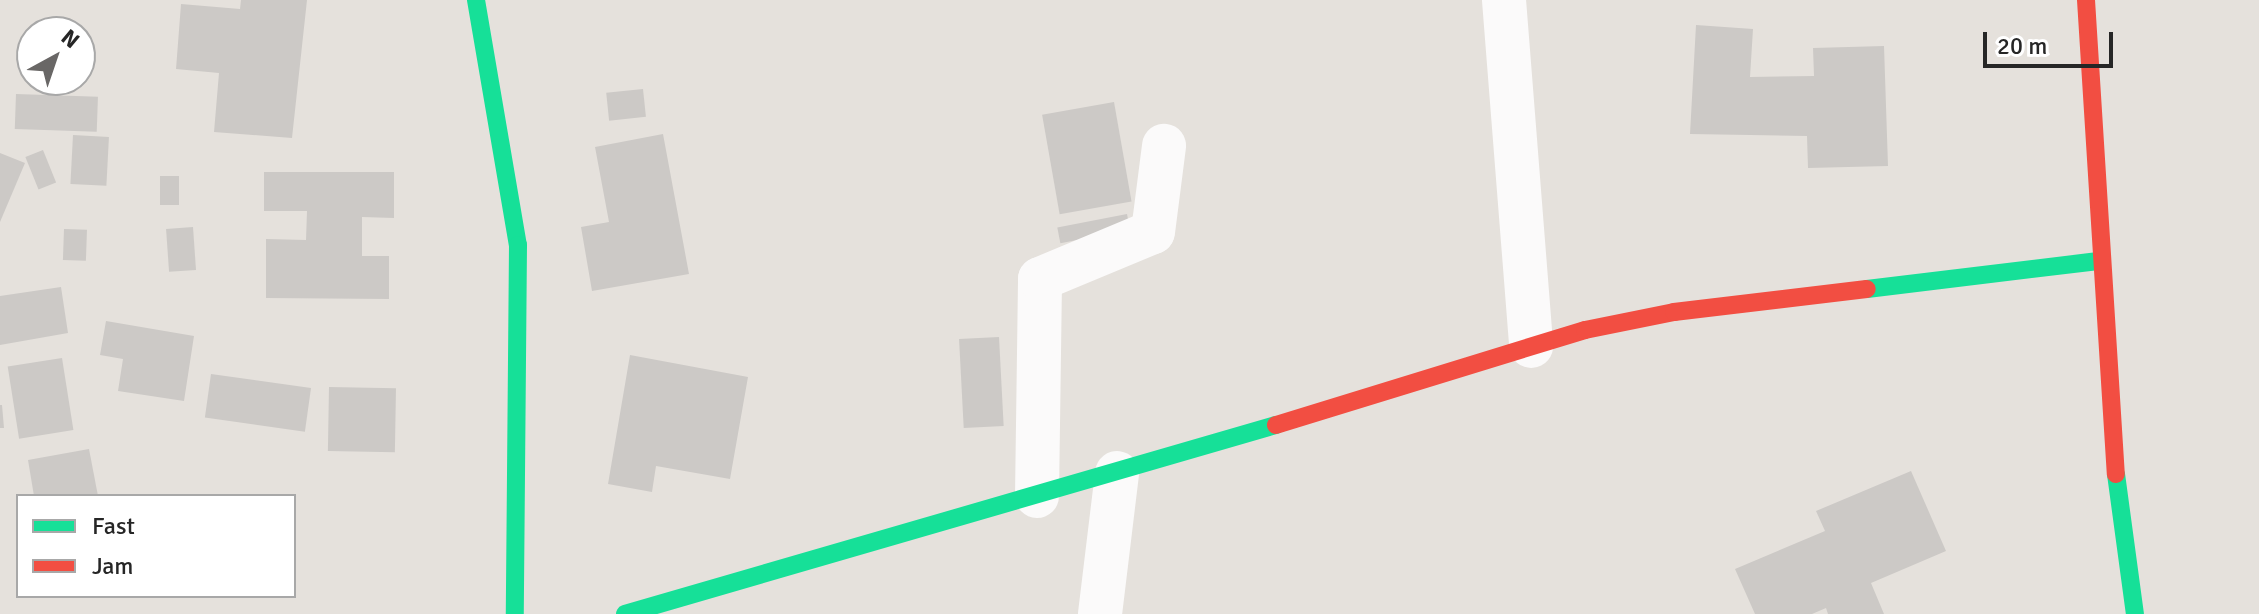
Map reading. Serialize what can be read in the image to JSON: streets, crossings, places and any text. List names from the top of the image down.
{
  "legend": ["Fast", "Jam"],
  "scale_bar": "20 m",
  "north": "top right"
}
